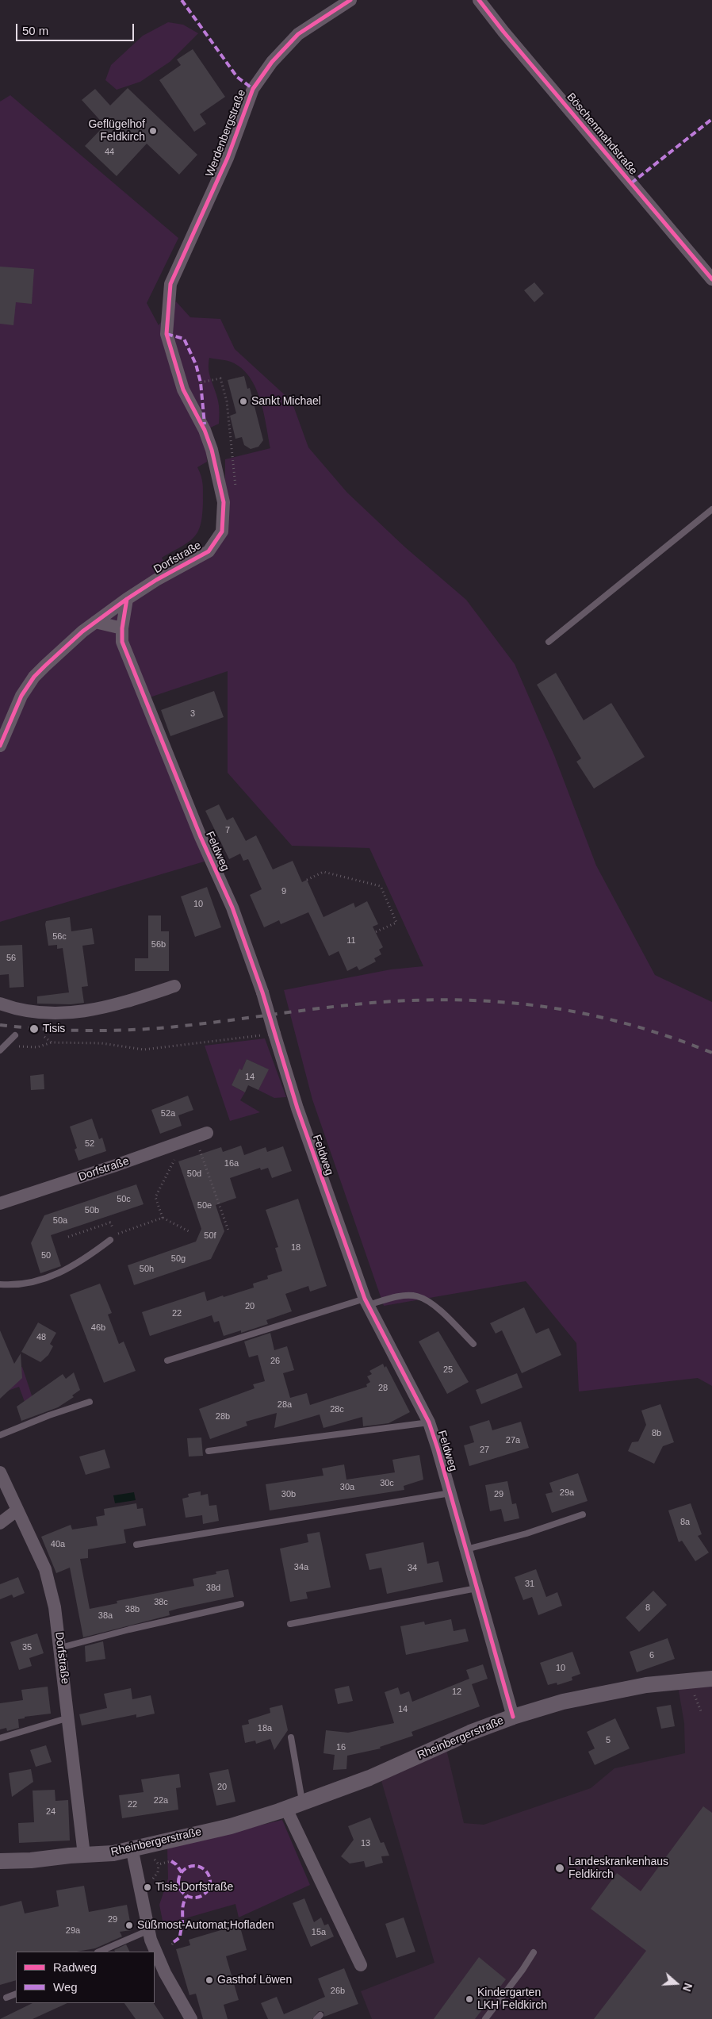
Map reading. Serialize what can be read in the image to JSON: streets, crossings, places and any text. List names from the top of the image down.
{
  "streets": {
    "street": [
      "Werdenbergstraße",
      "Böschenmahdstraße",
      "Dorfstraße",
      "Feldweg",
      "Rheinbergerstraße"
    ]
  },
  "crossings": [
    ["Werdenbergstraße", "Dorfstraße"],
    ["Dorfstraße", "Feldweg"],
    ["Dorfstraße", "Rheinbergerstraße"],
    ["Feldweg", "Rheinbergerstraße"]
  ],
  "places": [
    "Geflügelhof Feldkirch",
    "Sankt Michael",
    "Tisis",
    "Landeskrankenhaus Feldkirch",
    "Tisis Dorfstraße",
    "Süßmost-Automat;Hofladen",
    "Gasthof Löwen",
    "Kindergarten LKH Feldkirch"
  ],
  "house_numbers": [
    "44",
    "3",
    "7",
    "9",
    "10",
    "56c",
    "11",
    "56b",
    "56",
    "14",
    "52a",
    "52",
    "16a",
    "50d",
    "50c",
    "50e",
    "50b",
    "50a",
    "50f",
    "18",
    "50",
    "50g",
    "50h",
    "20",
    "22",
    "46b",
    "48",
    "26",
    "25",
    "28",
    "28a",
    "28c",
    "28b",
    "8b",
    "27a",
    "27",
    "30c",
    "30a",
    "29a",
    "30b",
    "29",
    "8a",
    "40a",
    "34a",
    "34",
    "31",
    "38d",
    "38c",
    "8",
    "38b",
    "38a",
    "35",
    "6",
    "10",
    "12",
    "14",
    "18a",
    "5",
    "16",
    "20",
    "22a",
    "22",
    "24",
    "13",
    "29",
    "29a",
    "15a",
    "26b"
  ],
  "legend": ["Radweg", "Weg"],
  "scale_bar": "50 m",
  "north": "right"
}
